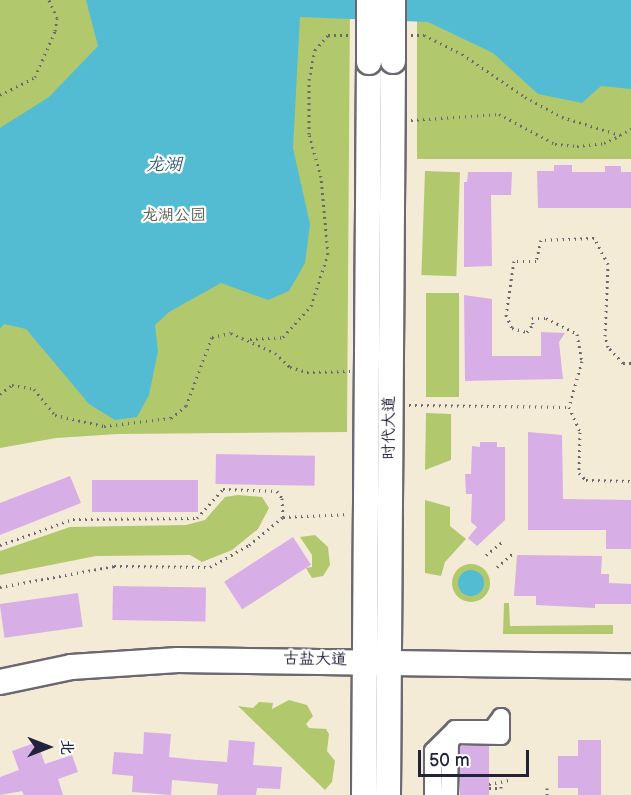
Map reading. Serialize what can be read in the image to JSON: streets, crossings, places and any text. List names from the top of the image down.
{
  "streets": {
    "main road": ["时代大道", "古盐大道"]
  },
  "crossings": [
    ["时代大道", "古盐大道"]
  ],
  "water": ["龙湖"],
  "parks": ["龙湖公园"],
  "scale_bar": "50 m",
  "north": "right"
}
